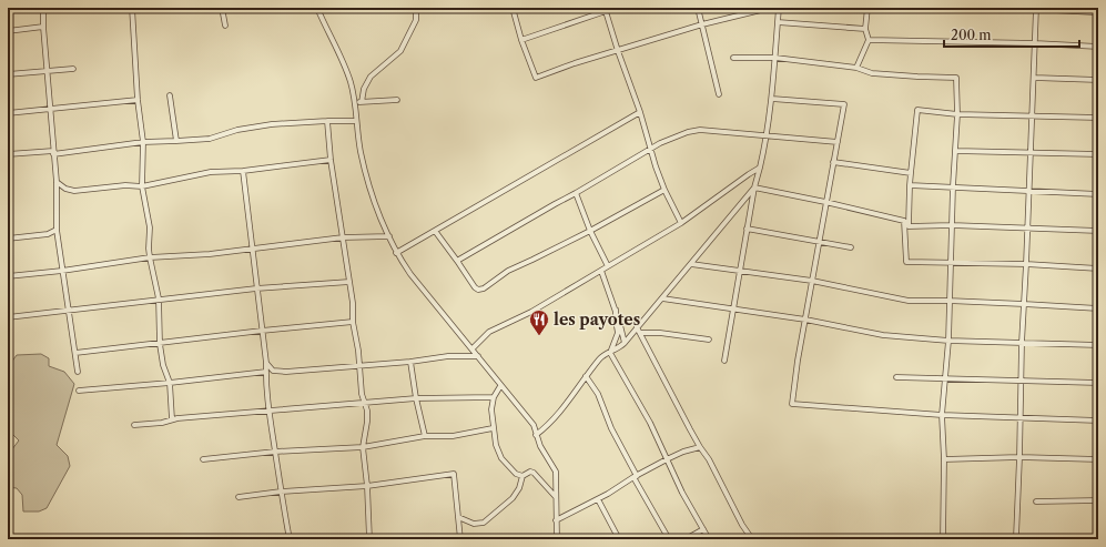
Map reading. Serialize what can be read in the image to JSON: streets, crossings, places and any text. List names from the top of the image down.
{
  "places": {
    "restaurant": ["les payotes"]
  },
  "scale_bar": "200 m"
}
